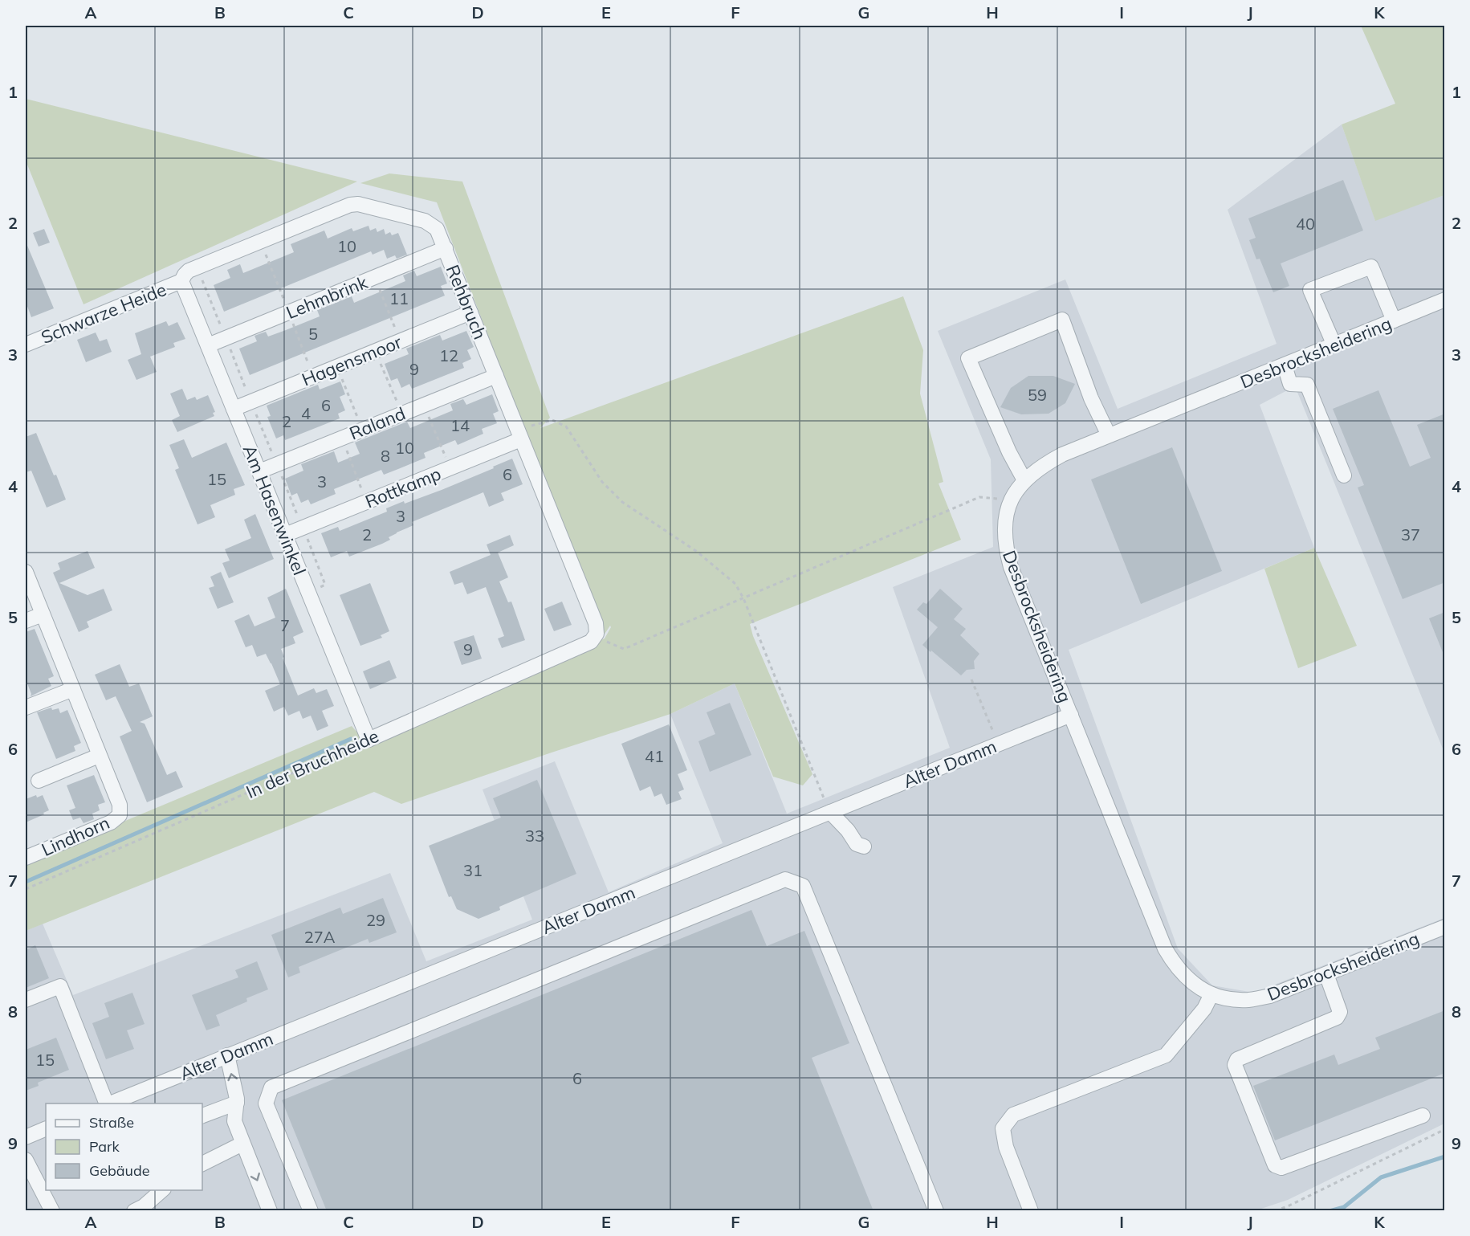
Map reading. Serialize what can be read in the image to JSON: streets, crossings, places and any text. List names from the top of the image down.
{
  "streets": {
    "street": [
      "Lehmbrink",
      "Rehbruch",
      "Schwarze Heide",
      "Desbrocksheidering",
      "Hagensmoor",
      "Raland",
      "Rottkamp",
      "Am Hasenwinkel",
      "In der Bruchheide",
      "Alter Damm",
      "Lindhorn"
    ]
  },
  "crossings": [
    ["Lehmbrink", "Rehbruch"],
    ["Lehmbrink", "Am Hasenwinkel"],
    ["Rehbruch", "Schwarze Heide"],
    ["Rehbruch", "Hagensmoor"],
    ["Rehbruch", "Raland"],
    ["Rehbruch", "Rottkamp"],
    ["Rehbruch", "Am Hasenwinkel"],
    ["Rehbruch", "In der Bruchheide"],
    ["Schwarze Heide", "Am Hasenwinkel"],
    ["Desbrocksheidering", "Alter Damm"],
    ["Hagensmoor", "Am Hasenwinkel"],
    ["Raland", "Am Hasenwinkel"],
    ["Rottkamp", "Am Hasenwinkel"],
    ["Am Hasenwinkel", "In der Bruchheide"]
  ],
  "house_numbers": [
    "40",
    "10",
    "11",
    "5",
    "12",
    "9",
    "59",
    "6",
    "4",
    "2",
    "14",
    "10",
    "8",
    "6",
    "15",
    "3",
    "3",
    "2",
    "37",
    "7",
    "9",
    "41",
    "33",
    "31",
    "29",
    "27A",
    "15",
    "6"
  ],
  "legend": ["Straße", "Park", "Gebäude"],
  "grid": {
    "columns": [
      "A",
      "B",
      "C",
      "D",
      "E",
      "F",
      "G",
      "H",
      "I",
      "J",
      "K"
    ],
    "rows": [
      "1",
      "2",
      "3",
      "4",
      "5",
      "6",
      "7",
      "8",
      "9"
    ]
  }
}
